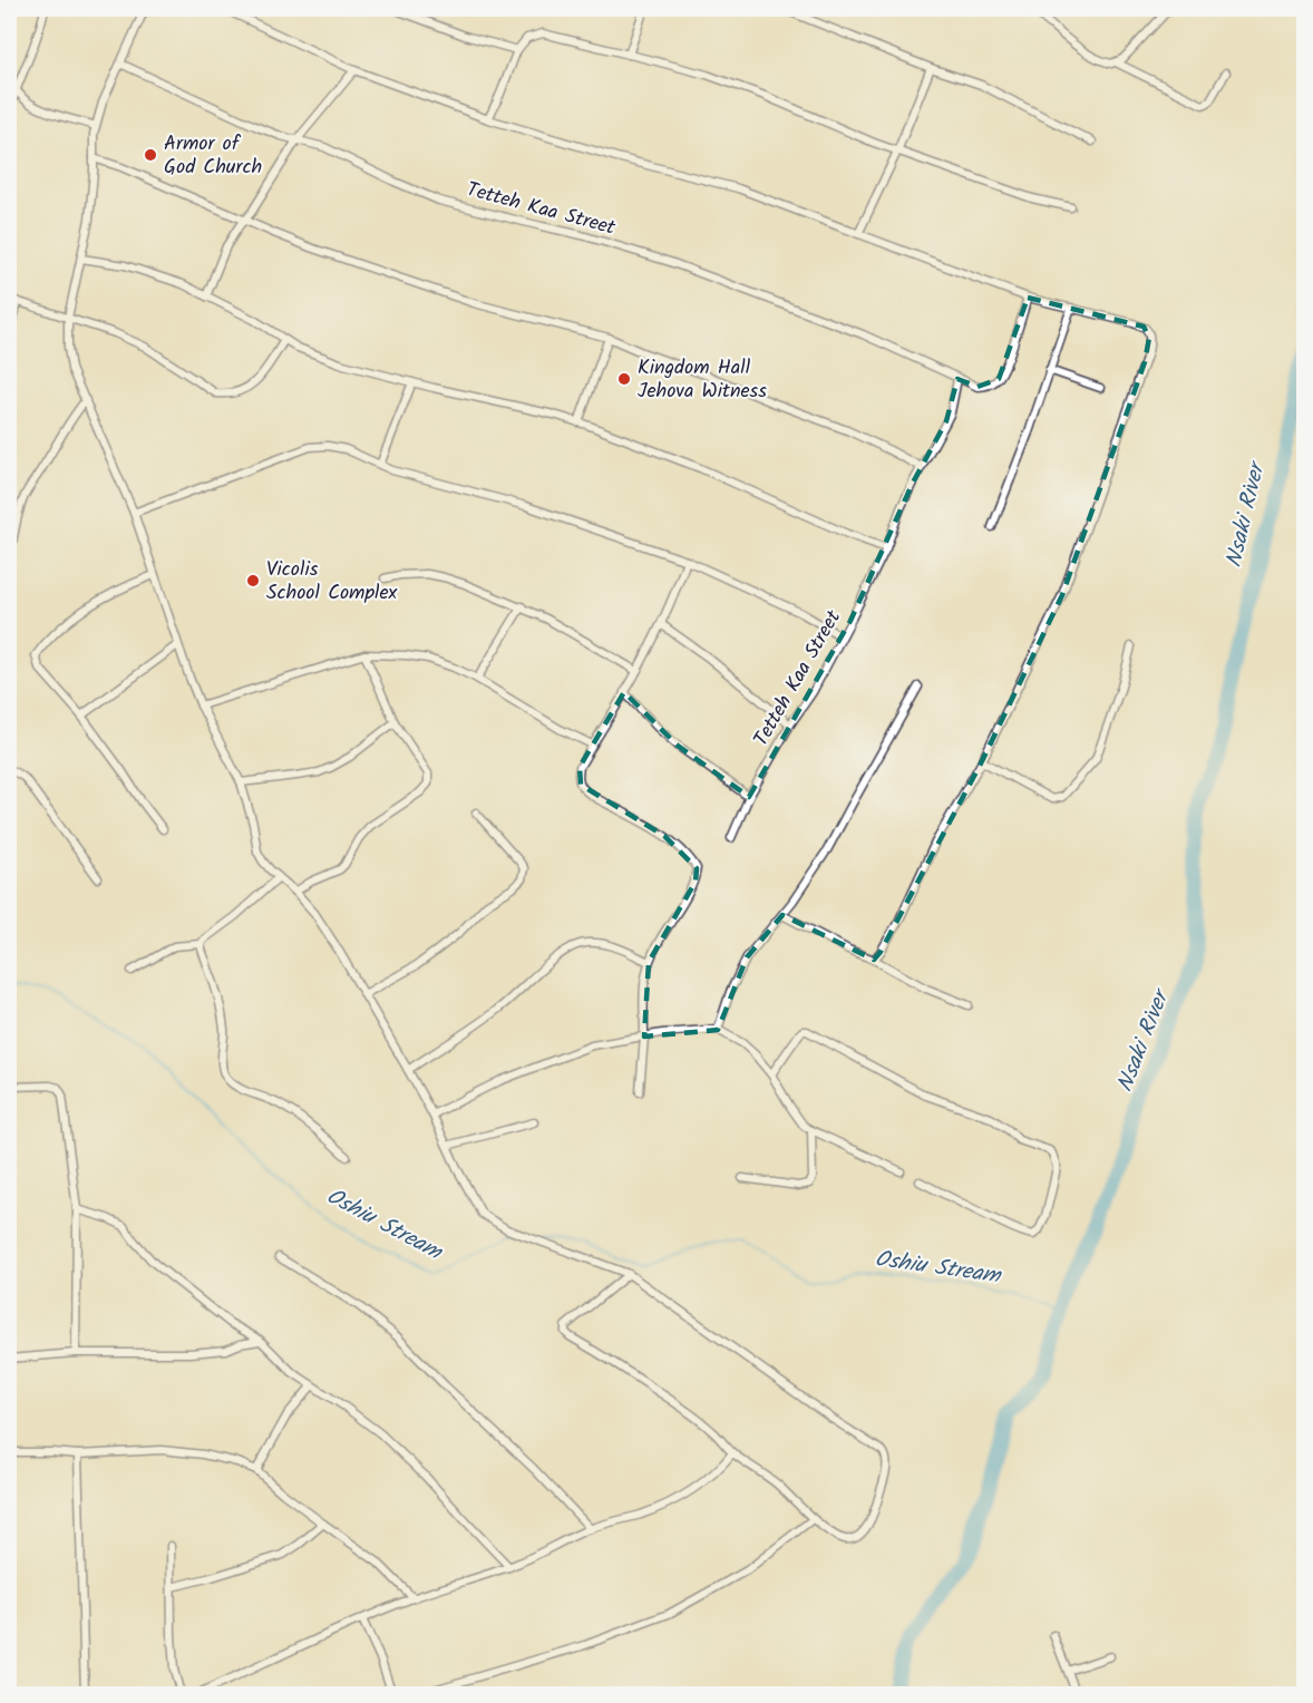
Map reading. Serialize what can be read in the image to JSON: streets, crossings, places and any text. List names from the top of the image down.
{
  "streets": {
    "street": ["Tetteh Kaa Street"]
  },
  "water": ["Nsaki River", "Oshiu Stream"],
  "places": ["Armor of God Church", "Kingdom Hall Jehova Witness", "Vicolis School Complex"]
}
